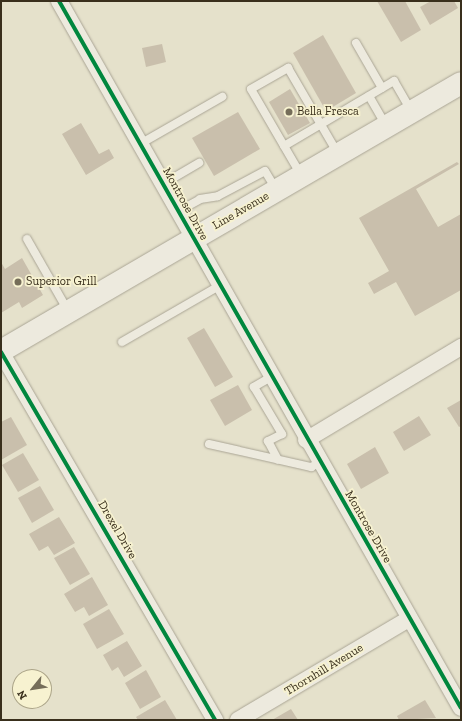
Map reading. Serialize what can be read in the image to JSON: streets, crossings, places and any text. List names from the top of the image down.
{
  "streets": {
    "main road": ["Line Avenue"],
    "street": ["Montrose Drive", "Drexel Drive", "Thornhill Avenue"]
  },
  "crossings": [
    ["Montrose Drive", "Line Avenue"],
    ["Montrose Drive", "Thornhill Avenue"],
    ["Line Avenue", "Drexel Drive"]
  ],
  "places": ["Bella Fresca", "Superior Grill"],
  "north": "bottom left"
}
